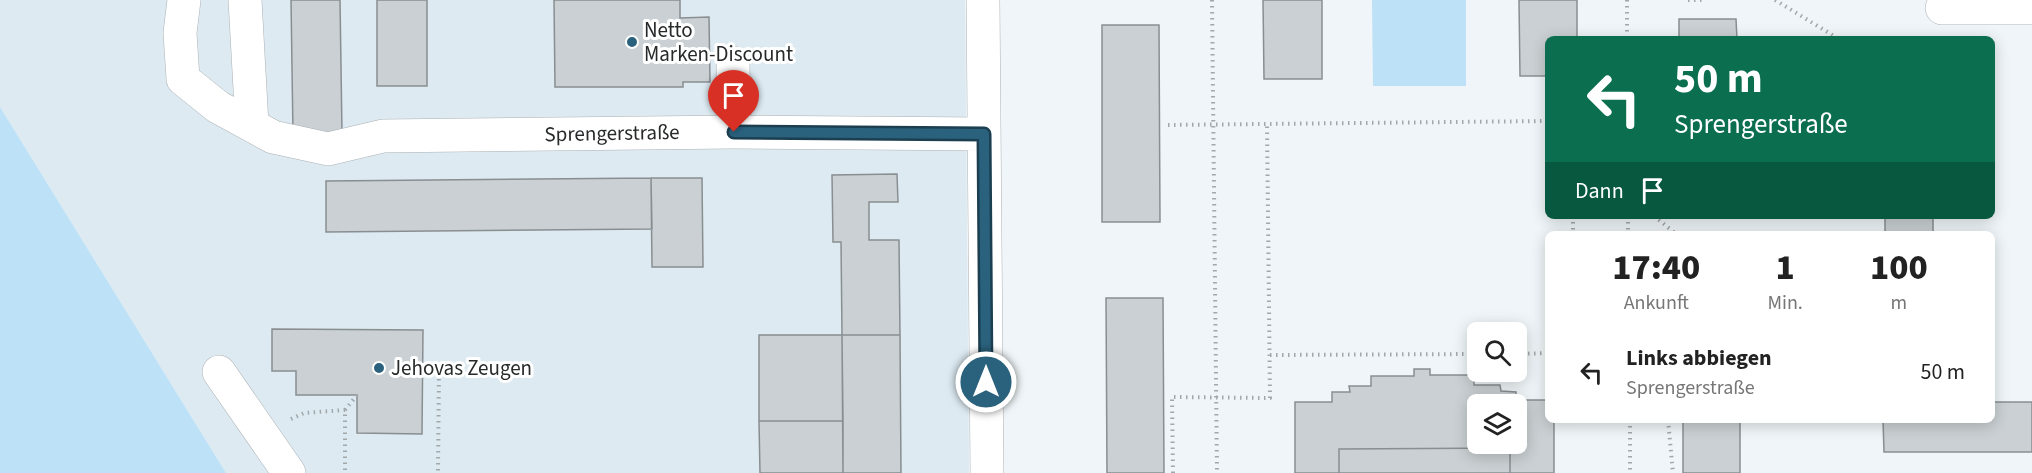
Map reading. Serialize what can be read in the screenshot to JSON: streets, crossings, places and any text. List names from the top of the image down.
{
  "streets": {
    "street": ["Sprengerstraße"]
  },
  "places": ["Netto Marken-Discount", "Jehovas Zeugen"],
  "page": {
    "turn": ["50 m", "Sprengerstraße"],
    "then": "Dann",
    "eta": [
      "17:40",
      "Ankunft",
      "1",
      "Min.",
      "100",
      "m"
    ],
    "list": [
      {
        "name": "Links abbiegen",
        "note": "Sprengerstraße",
        "value": "50 m"
      }
    ]
  }
}
